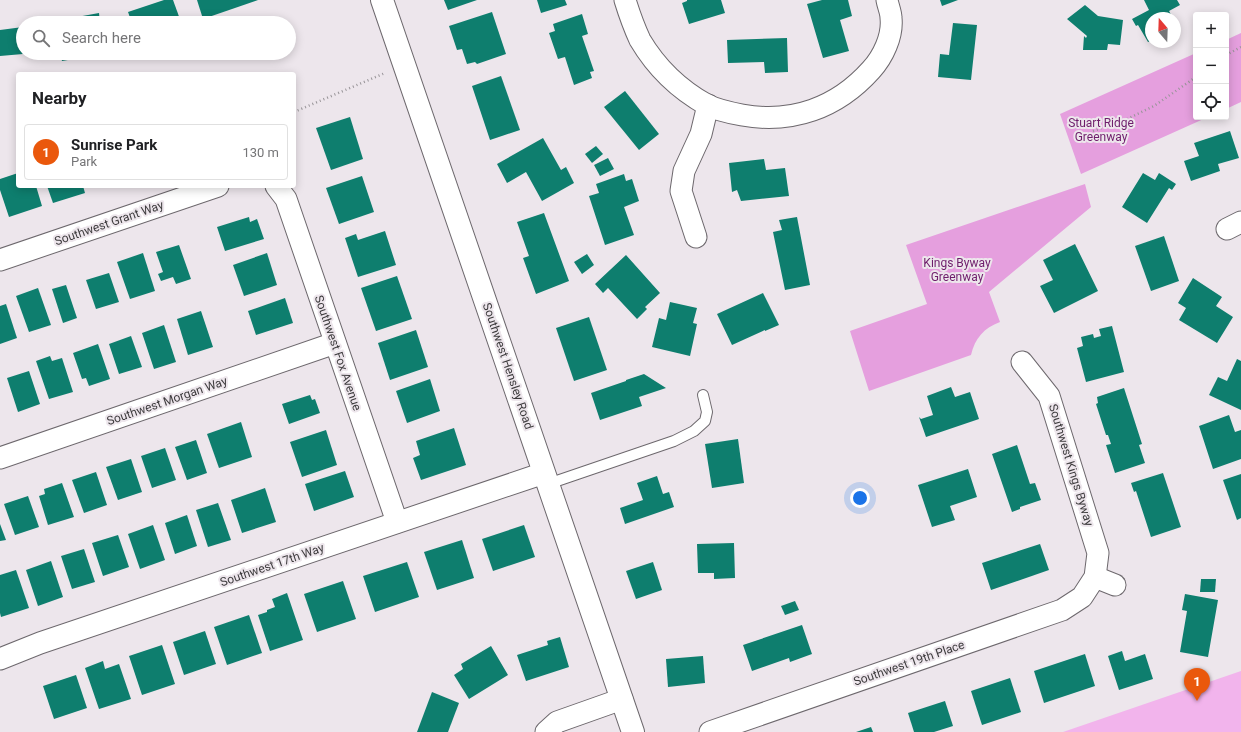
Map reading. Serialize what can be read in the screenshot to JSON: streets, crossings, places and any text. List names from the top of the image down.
{
  "streets": {
    "street": [
      "Southwest Grant Way",
      "Southwest Fox Avenue",
      "Southwest Hensley Road",
      "Southwest Morgan Way",
      "Southwest Kings Byway",
      "Southwest 17th Way",
      "Southwest 19th Place"
    ]
  },
  "crossings": [
    ["Southwest Fox Avenue", "Southwest Morgan Way"],
    ["Southwest Fox Avenue", "Southwest 17th Way"],
    ["Southwest Hensley Road", "Southwest 17th Way"],
    ["Southwest Kings Byway", "Southwest 19th Place"]
  ],
  "parks": ["Stuart Ridge Greenway", "Kings Byway Greenway"],
  "north": "top",
  "page": {
    "map_buttons": ["+", "−"],
    "search": "Search here",
    "heading": "Nearby",
    "list": [
      {
        "mark": "1",
        "name": "Sunrise Park",
        "note": "Park",
        "value": "130 m"
      }
    ],
    "pins": "1"
  }
}
